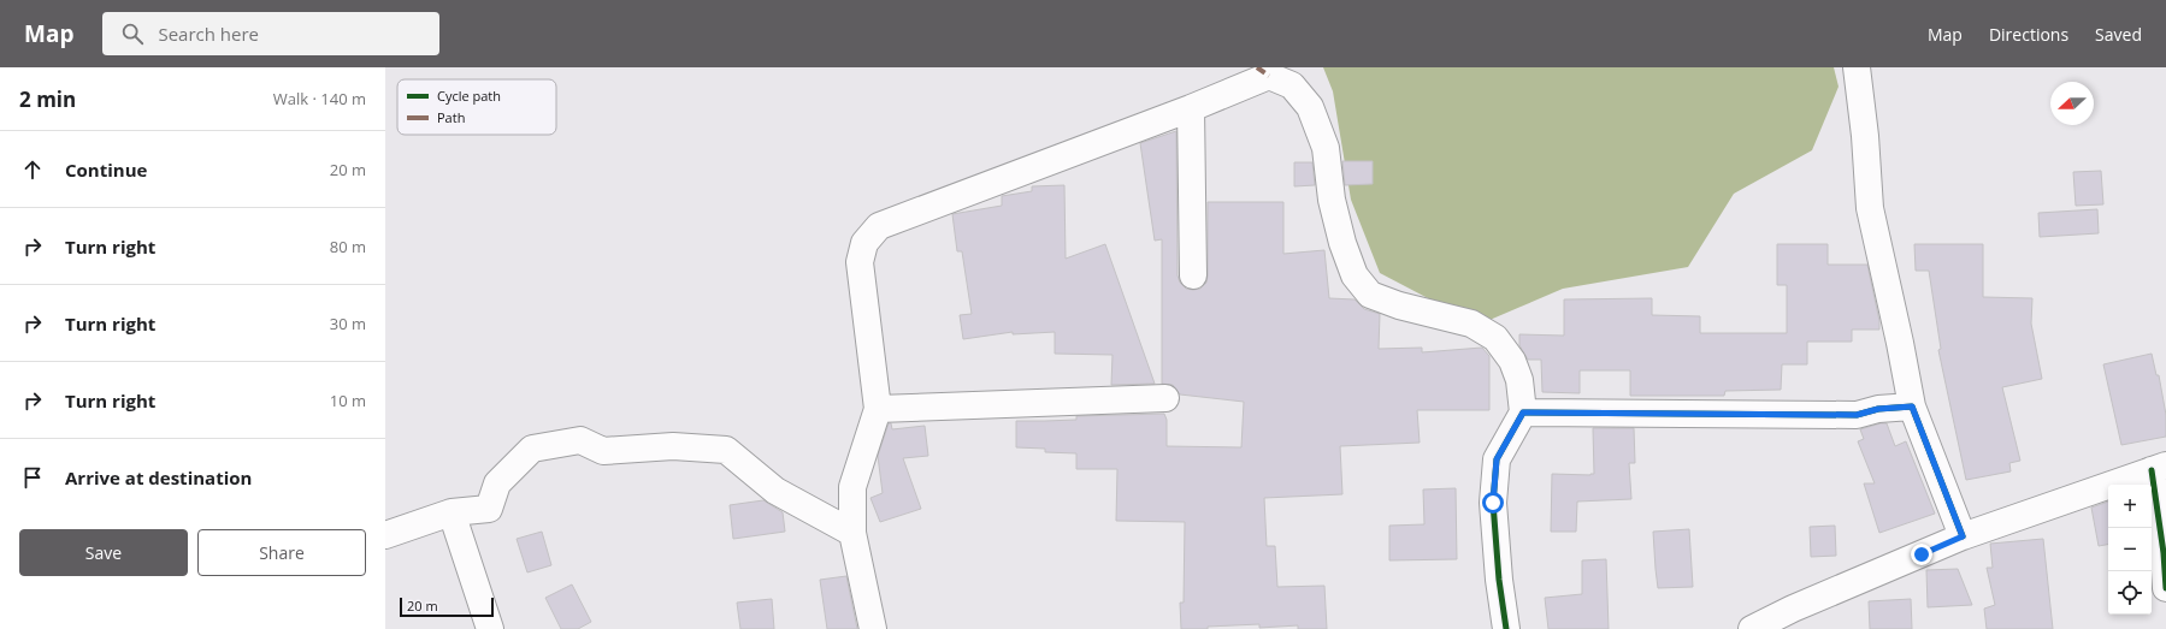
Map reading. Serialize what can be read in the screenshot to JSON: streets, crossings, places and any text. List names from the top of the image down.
{
  "legend": ["Cycle path", "Path"],
  "scale_bar": "20 m",
  "north": "left",
  "page": {
    "header": "Map",
    "search": "Search here",
    "nav": ["Map", "Directions", "Saved"],
    "heading": ["2 min", "Walk · 140 m"],
    "list": [
      ["Continue", "20 m"],
      ["Turn right", "80 m"],
      ["Turn right", "30 m"],
      ["Turn right", "10 m"],
      "Arrive at destination"
    ],
    "map_buttons": ["+", "−"],
    "buttons": ["Save", "Share"],
    "scale": "20 m"
  }
}
